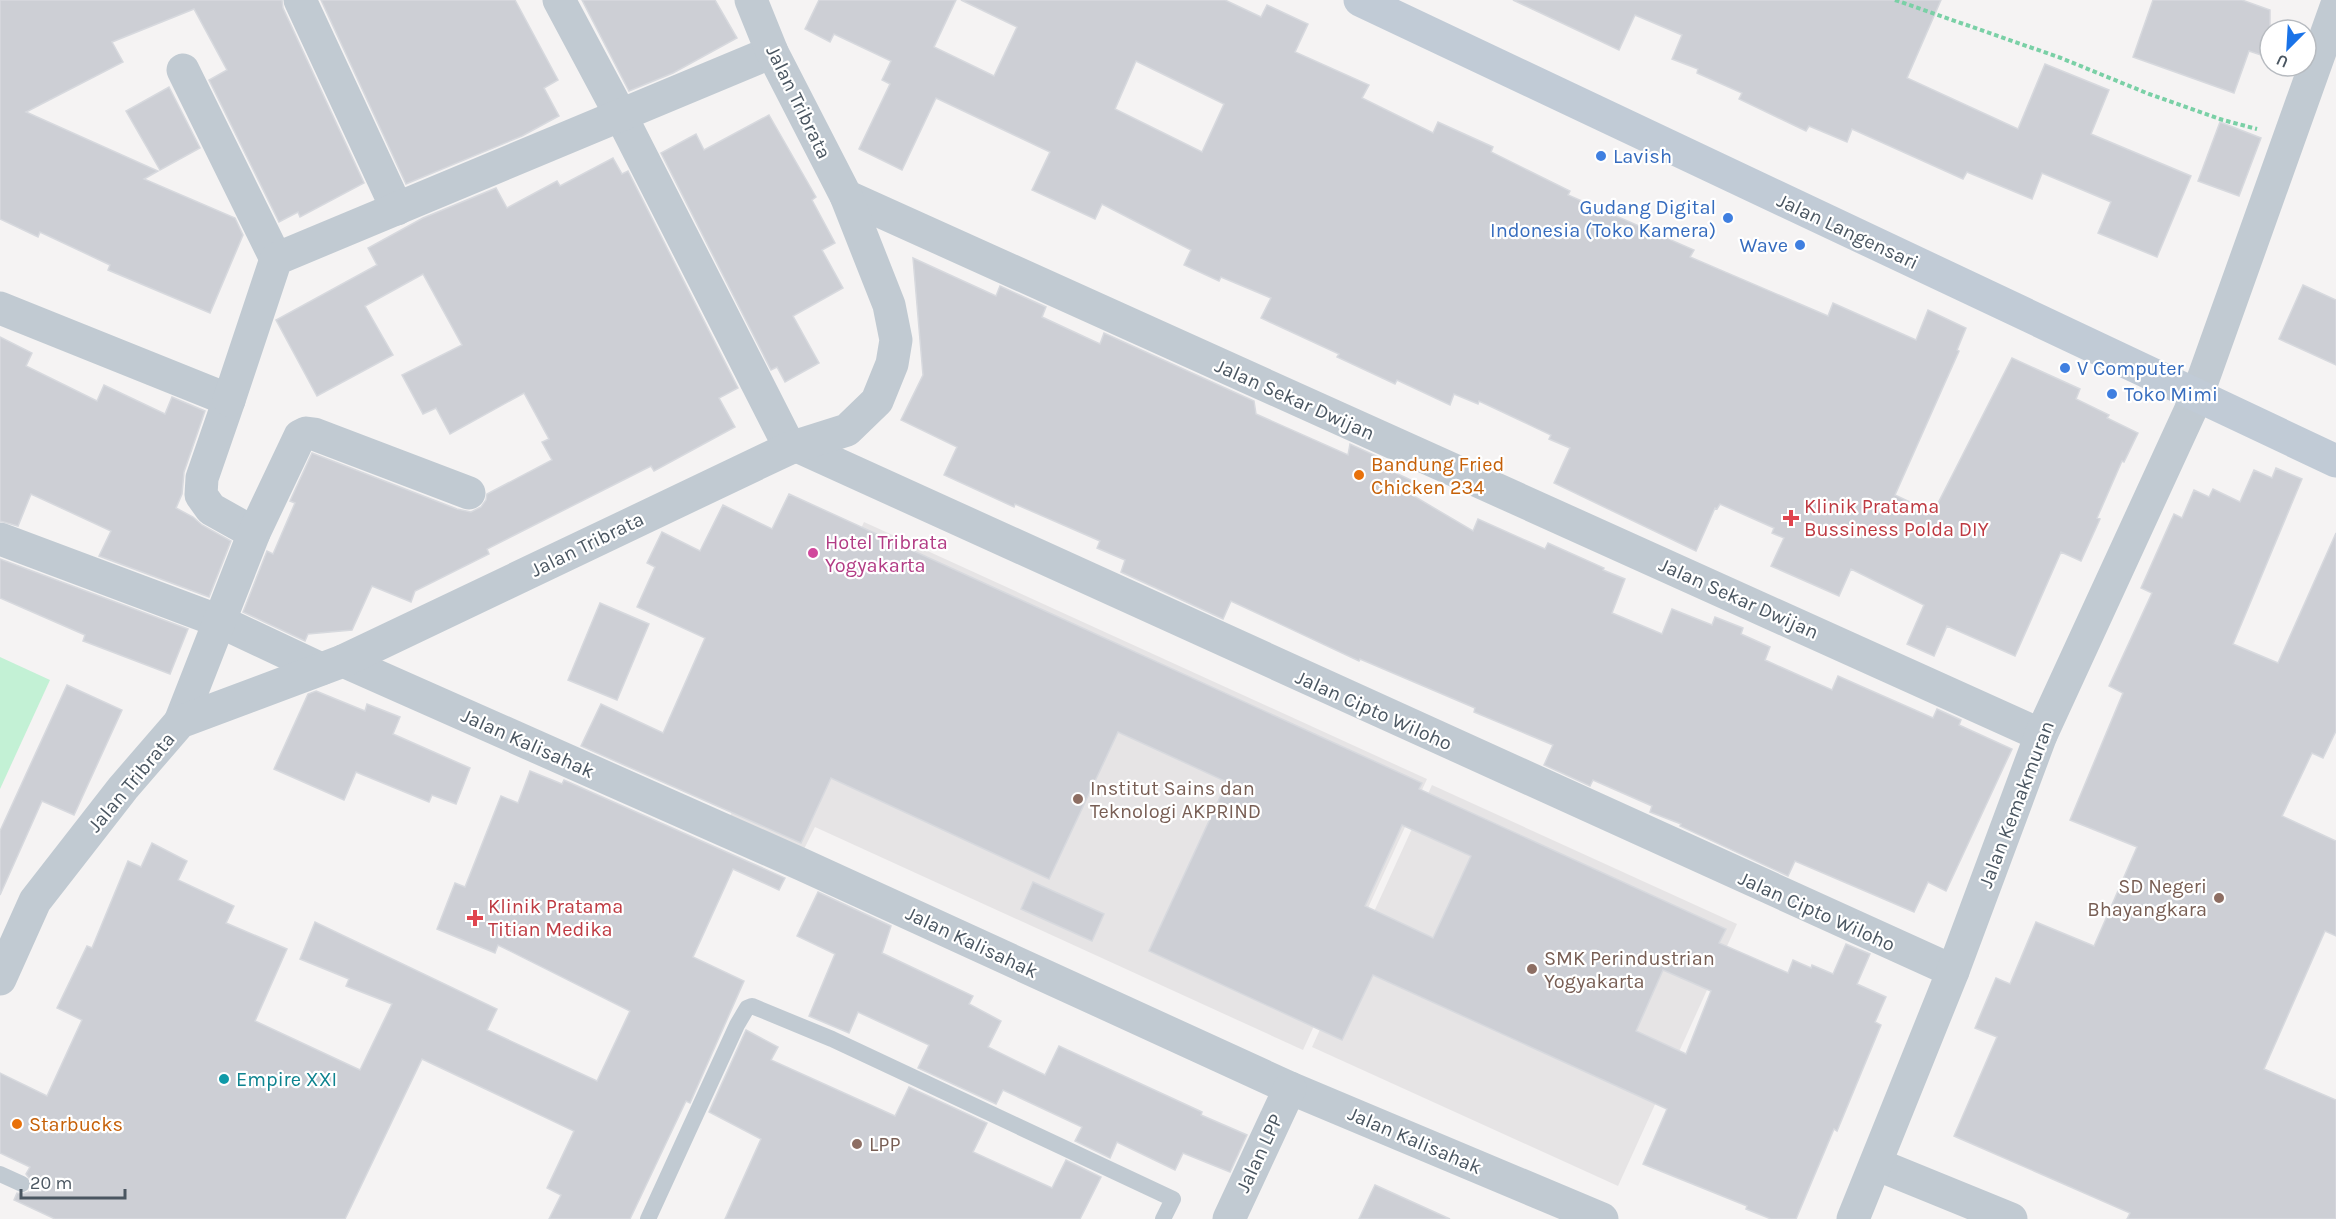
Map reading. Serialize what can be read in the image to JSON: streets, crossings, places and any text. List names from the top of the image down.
{
  "streets": {
    "main road": ["Jalan Langensari"],
    "street": [
      "Jalan Tribrata",
      "Jalan Sekar Dwijan",
      "Jalan Cipto Wiloho",
      "Jalan Kalisahak",
      "Jalan Kemakmuran",
      "Jalan LPP"
    ]
  },
  "crossings": [
    ["Jalan Tribrata", "Jalan Sekar Dwijan"],
    ["Jalan Tribrata", "Jalan Cipto Wiloho"],
    ["Jalan Tribrata", "Jalan Kalisahak"],
    ["Jalan Langensari", "Jalan Kemakmuran"],
    ["Jalan Sekar Dwijan", "Jalan Kemakmuran"],
    ["Jalan Cipto Wiloho", "Jalan Kemakmuran"],
    ["Jalan Kalisahak", "Jalan LPP"]
  ],
  "places": {
    "other": [
      "Lavish",
      "Gudang Digital Indonesia (Toko Kamera)",
      "Wave",
      "V Computer",
      "Toko Mimi",
      "Bandung Fried Chicken 234",
      "Hotel Tribrata Yogyakarta",
      "Institut Sains dan Teknologi AKPRIND",
      "SD Negeri Bhayangkara",
      "SMK Perindustrian Yogyakarta",
      "Empire XXI",
      "Starbucks",
      "LPP"
    ],
    "health": ["Klinik Pratama Bussiness Polda DIY", "Klinik Pratama Titian Medika"]
  },
  "scale_bar": "20 m",
  "north": "bottom left"
}
